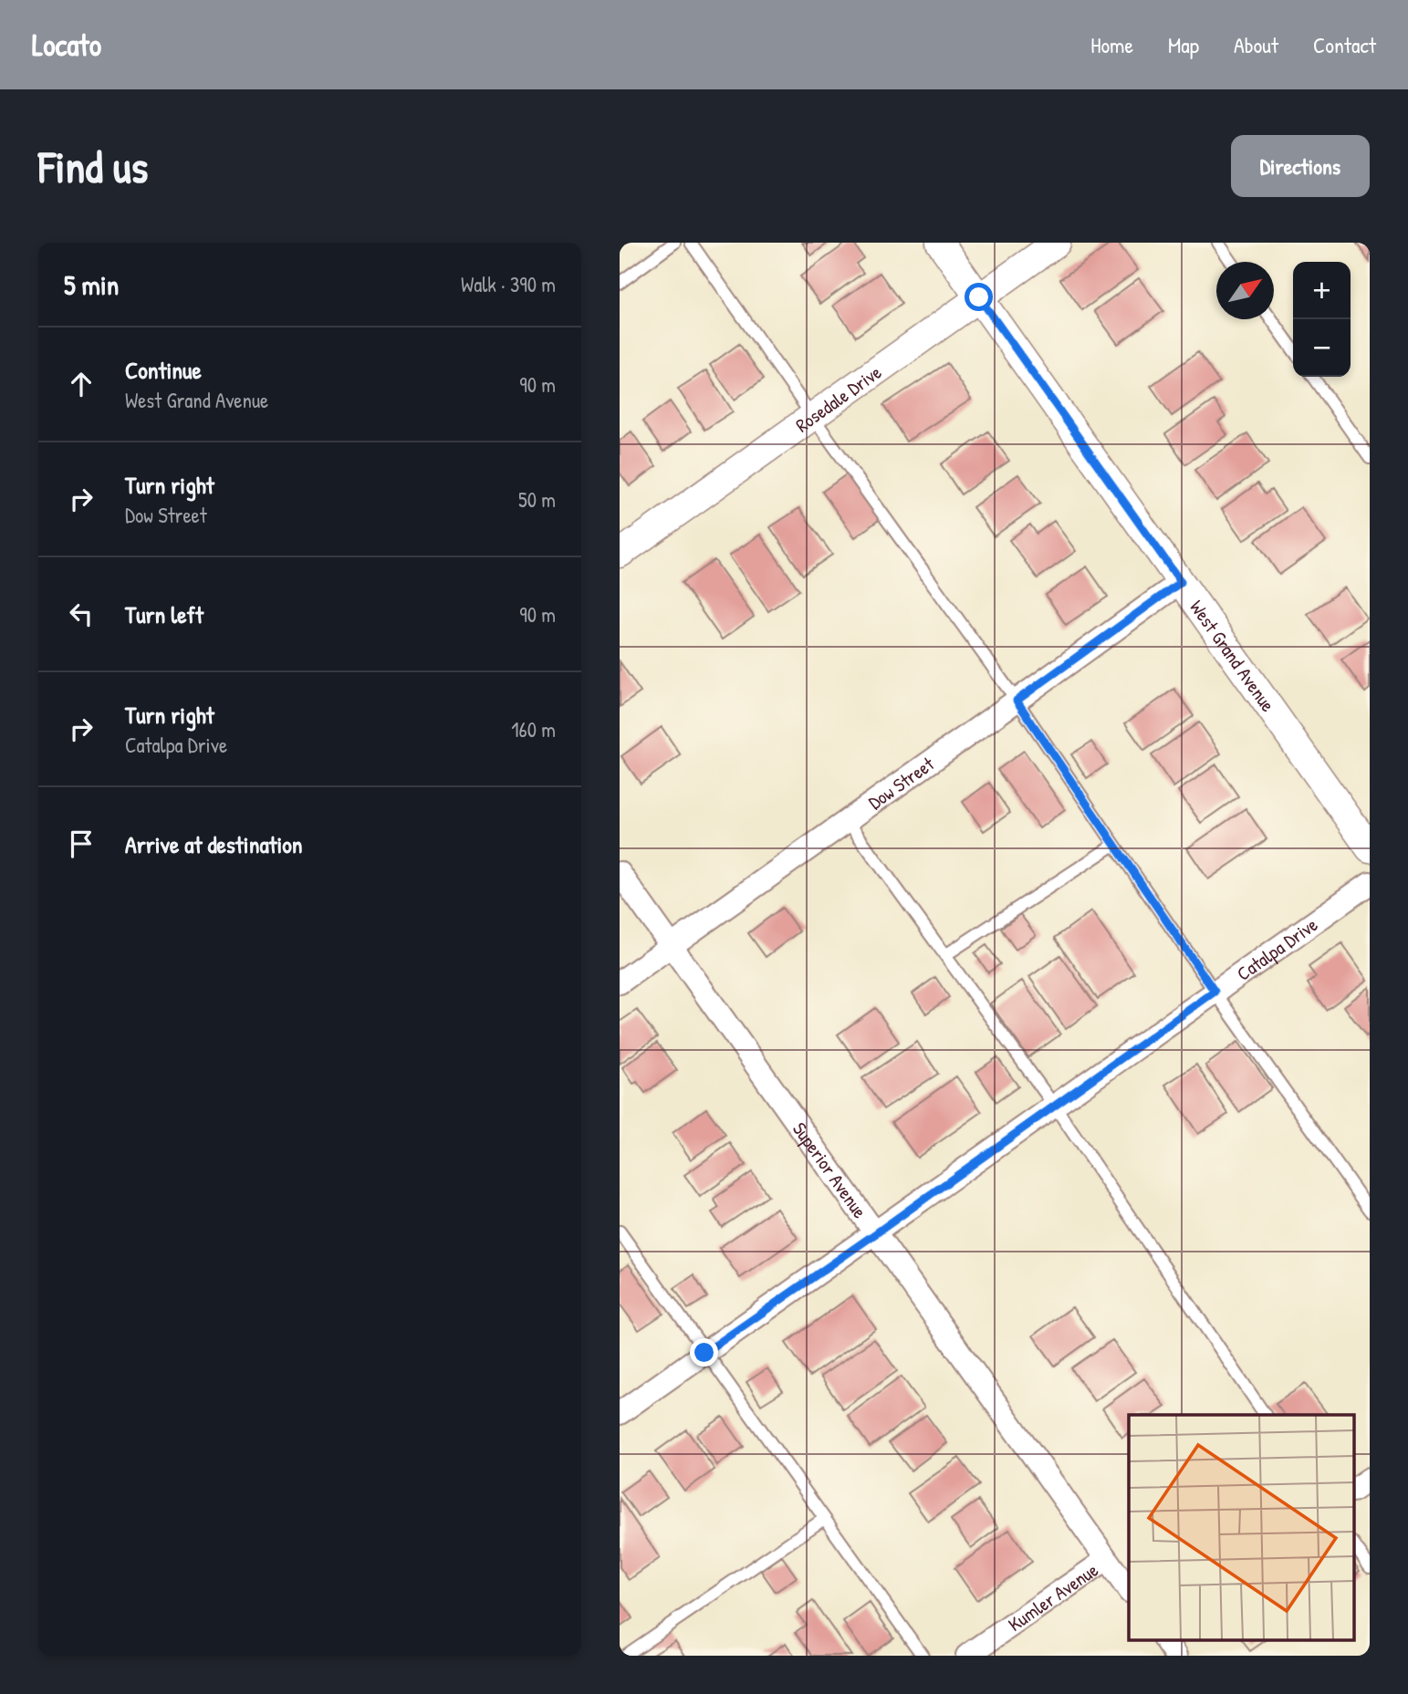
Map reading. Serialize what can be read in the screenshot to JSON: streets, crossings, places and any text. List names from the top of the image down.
{
  "streets": {
    "street": [
      "Rosedale Drive",
      "West Grand Avenue",
      "Dow Street",
      "Catalpa Drive",
      "Superior Avenue",
      "Kumler Avenue"
    ]
  },
  "crossings": [
    ["Rosedale Drive", "West Grand Avenue"],
    ["West Grand Avenue", "Dow Street"],
    ["Dow Street", "Superior Avenue"],
    ["Catalpa Drive", "Superior Avenue"],
    ["Superior Avenue", "Kumler Avenue"]
  ],
  "north": "top right",
  "page": {
    "header": "Locato",
    "nav": [
      "Home",
      "Map",
      "About",
      "Contact"
    ],
    "buttons": "Directions",
    "title": "Find us",
    "heading": ["5 min", "Walk · 390 m"],
    "map_buttons": ["+", "−"],
    "list": [
      ["Continue", "West Grand Avenue", "90 m"],
      ["Turn right", "Dow Street", "50 m"],
      ["Turn left", "90 m"],
      ["Turn right", "Catalpa Drive", "160 m"],
      "Arrive at destination"
    ]
  }
}
